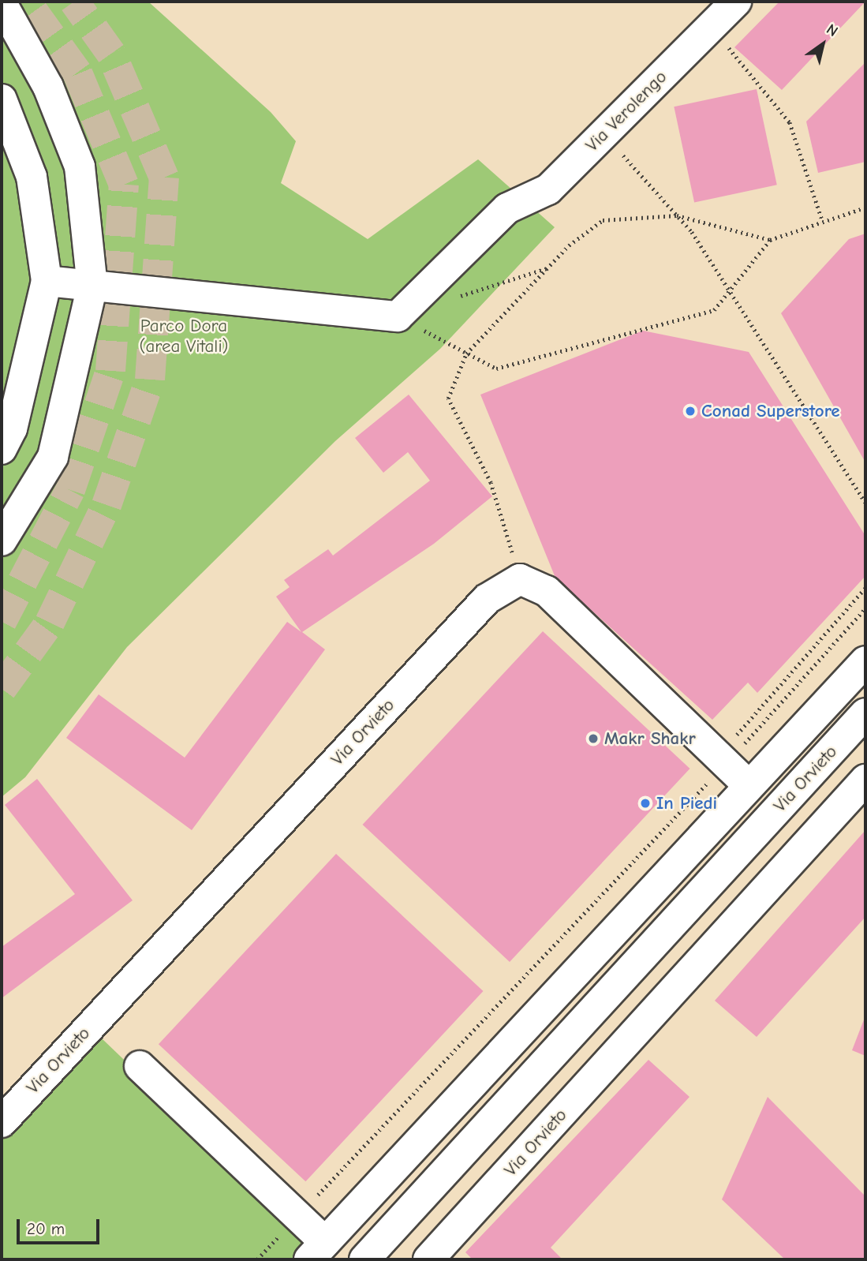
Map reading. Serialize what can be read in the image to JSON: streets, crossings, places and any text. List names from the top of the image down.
{
  "streets": {
    "street": ["Via Verolengo", "Via Orvieto"]
  },
  "parks": ["Parco Dora (area Vitali)"],
  "places": ["Conad Superstore", "Makr Shakr", "In Piedi"],
  "scale_bar": "20 m",
  "north": "top right"
}
